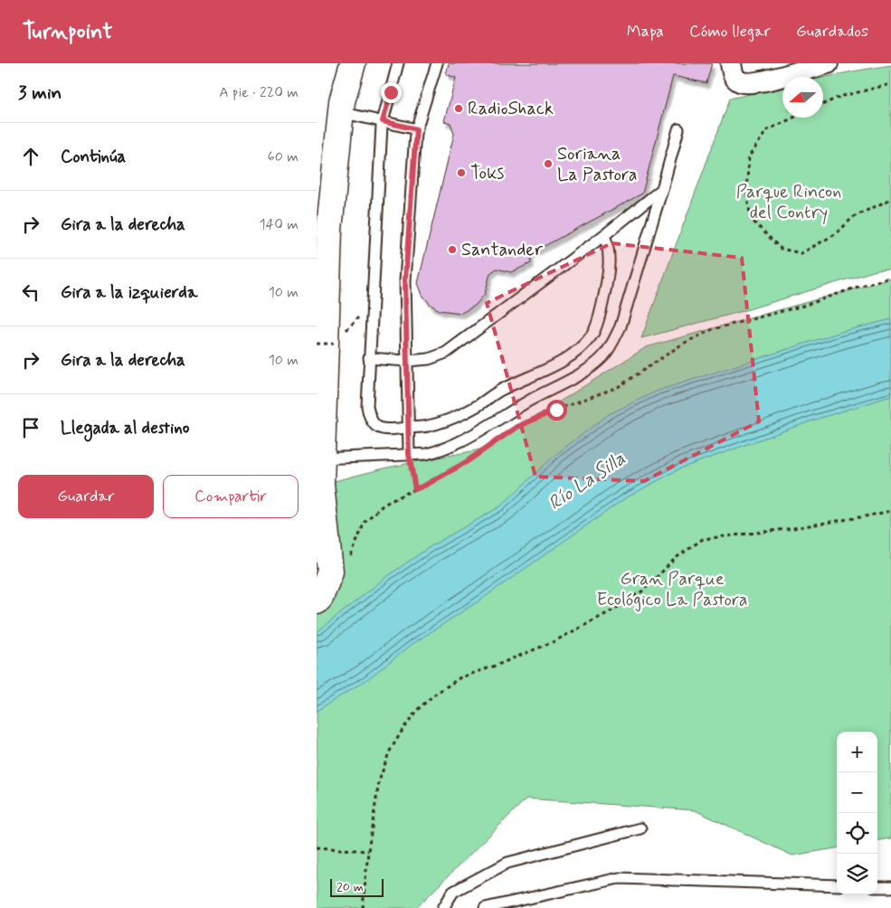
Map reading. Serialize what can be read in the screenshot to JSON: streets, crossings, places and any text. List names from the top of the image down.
{
  "water": ["Río La Silla"],
  "parks": ["Parque Rincon del Contry", "Gran Parque Ecológico La Pastora"],
  "places": [
    "RadioShack",
    "Soriana La Pastora",
    "Toks",
    "Santander"
  ],
  "scale_bar": "20 m",
  "north": "left",
  "page": {
    "header": "Turnpoint",
    "nav": ["Mapa", "Cómo llegar", "Guardados"],
    "heading": ["3 min", "A pie · 220 m"],
    "list": [
      ["Continúa", "60 m"],
      ["Gira a la derecha", "140 m"],
      ["Gira a la izquierda", "10 m"],
      ["Gira a la derecha", "10 m"],
      "Llegada al destino"
    ],
    "buttons": ["Guardar", "Compartir"],
    "map_buttons": ["+", "−"],
    "scale": "20 m"
  }
}
